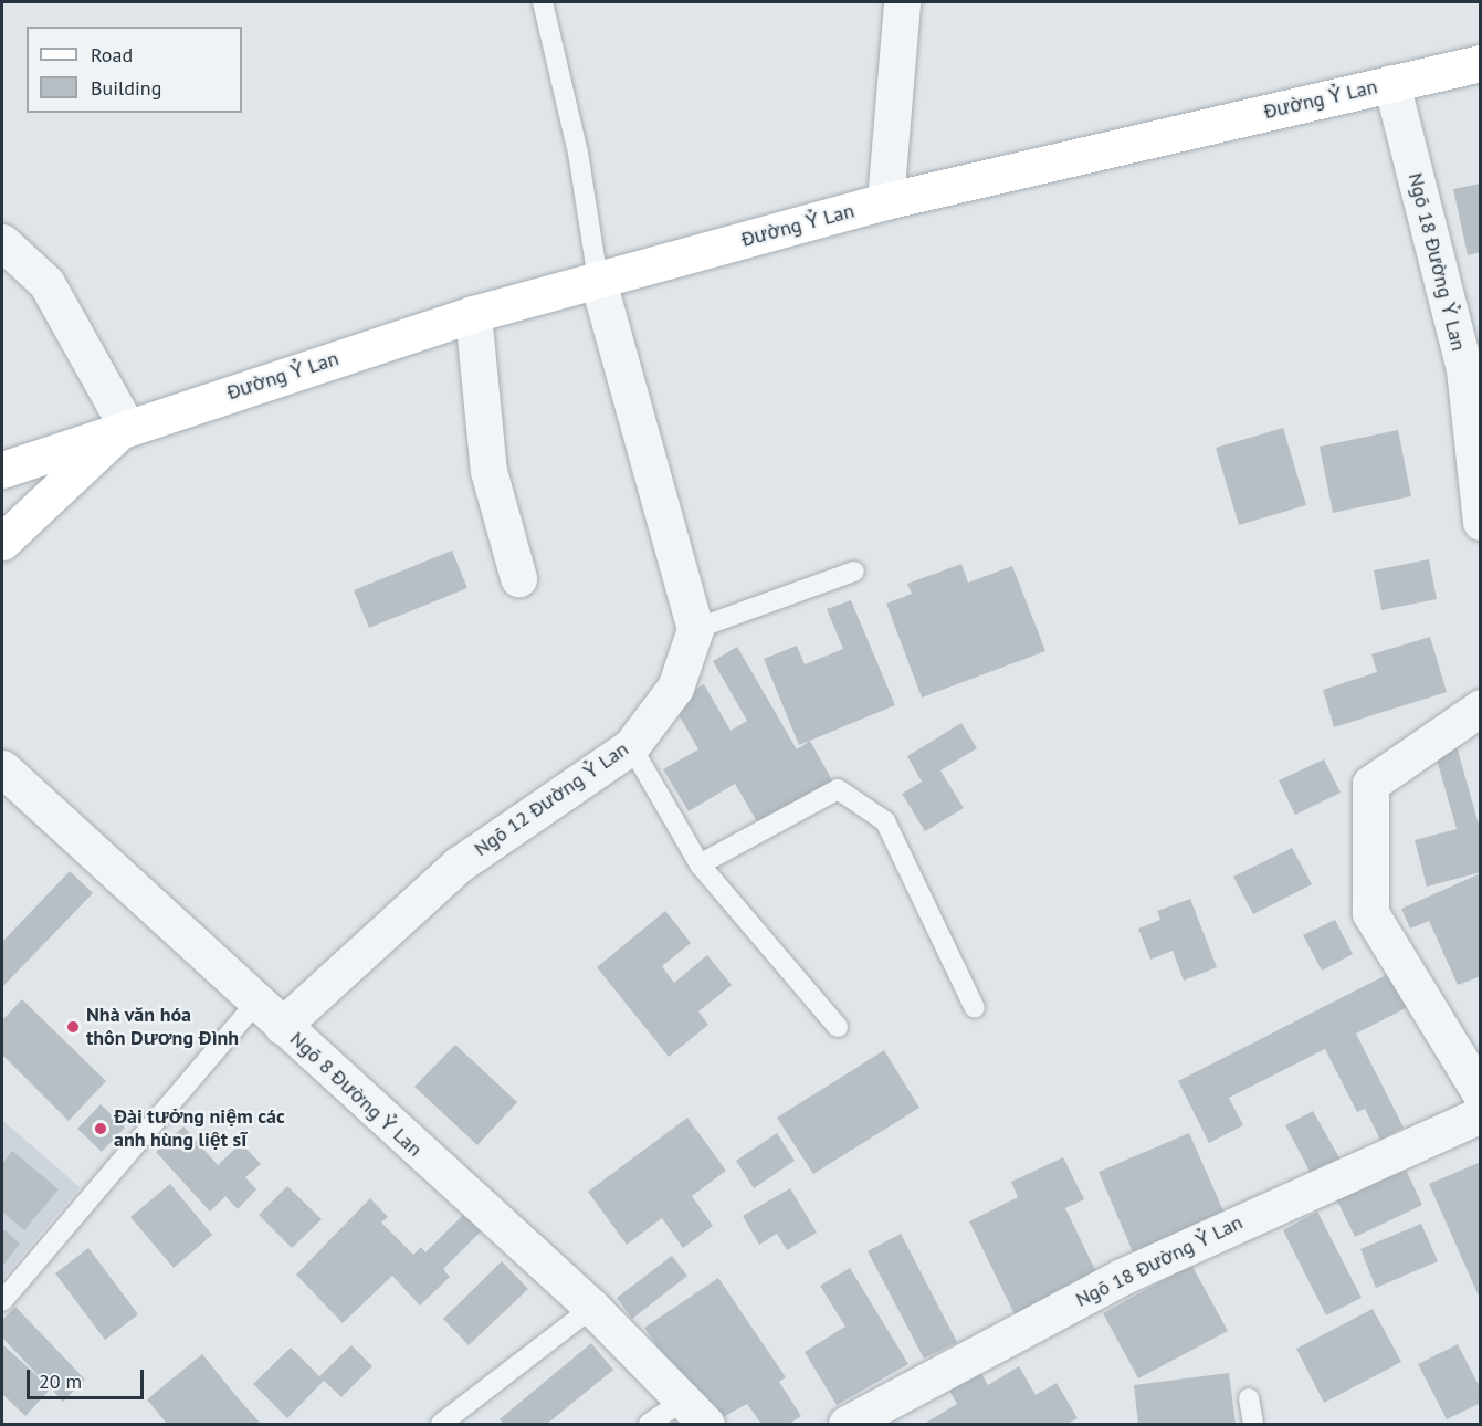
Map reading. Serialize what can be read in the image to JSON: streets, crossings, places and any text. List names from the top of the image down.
{
  "streets": {
    "main road": ["Đường Ỷ Lan"],
    "street": ["Ngõ 18 Đường Ỷ Lan", "Ngõ 12 Đường Ỷ Lan", "Ngõ 8 Đường Ỷ Lan"]
  },
  "crossings": [
    ["Đường Ỷ Lan", "Ngõ 18 Đường Ỷ Lan"],
    ["Ngõ 12 Đường Ỷ Lan", "Ngõ 8 Đường Ỷ Lan"]
  ],
  "places": ["Nhà văn hóa thôn Dương Đình", "Đài tưởng niệm các anh hùng liệt sĩ"],
  "legend": ["Road", "Building"],
  "scale_bar": "20 m"
}
